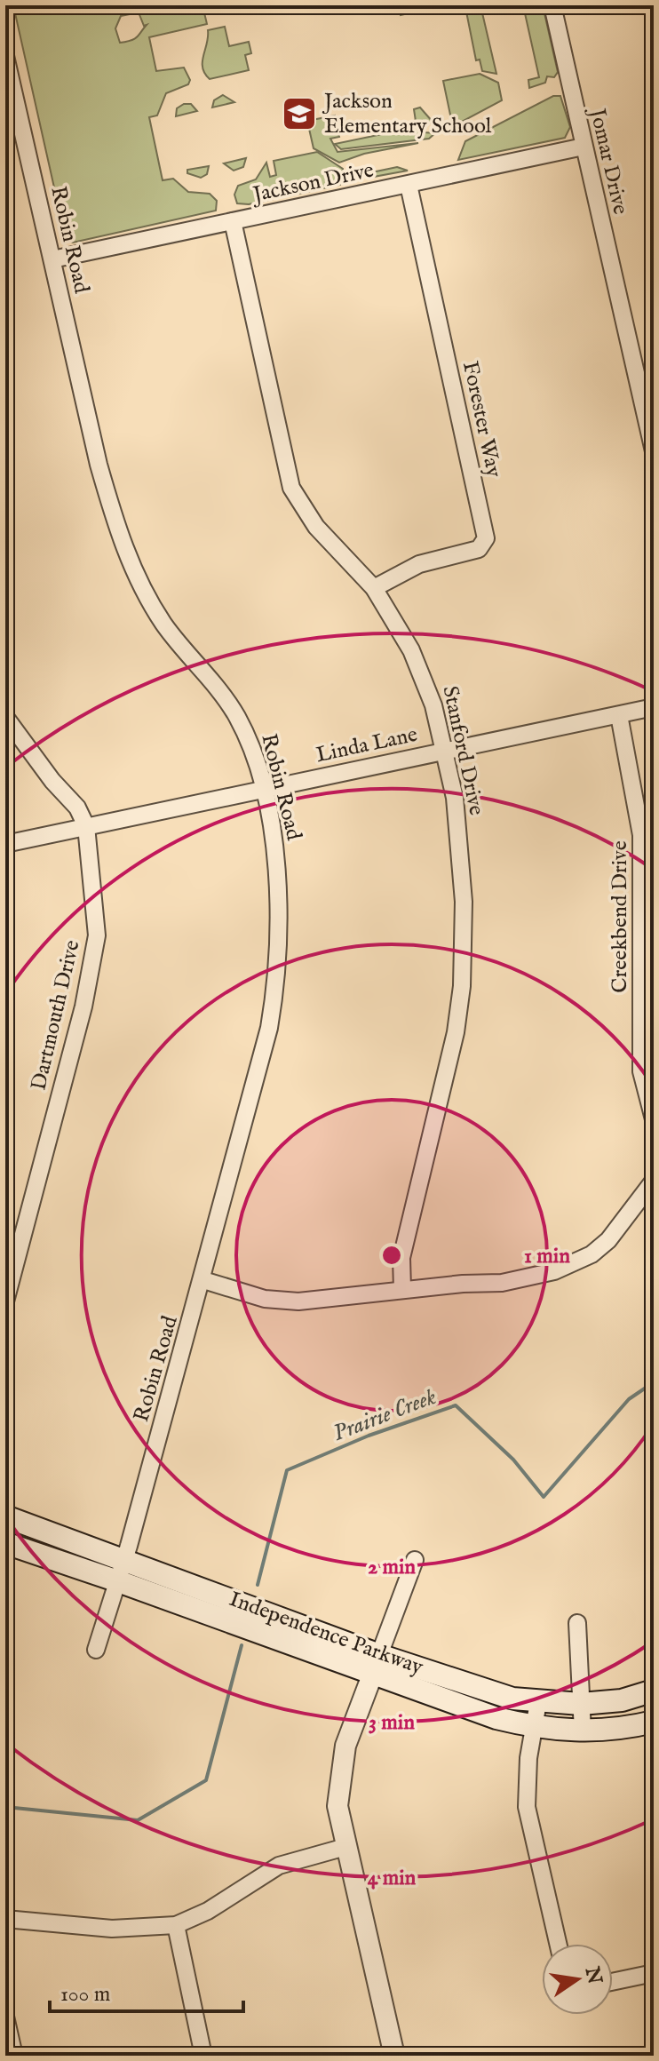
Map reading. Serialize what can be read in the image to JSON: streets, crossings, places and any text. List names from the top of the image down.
{
  "streets": {
    "main road": ["Independence Parkway"],
    "street": [
      "Jomar Drive",
      "Jackson Drive",
      "Robin Road",
      "Forester Way",
      "Linda Lane",
      "Stanford Drive",
      "Creekbend Drive",
      "Dartmouth Drive"
    ]
  },
  "crossings": [
    ["Jomar Drive", "Jackson Drive"],
    ["Jackson Drive", "Robin Road"],
    ["Jackson Drive", "Forester Way"],
    ["Jackson Drive", "Stanford Drive"],
    ["Robin Road", "Linda Lane"],
    ["Robin Road", "Independence Parkway"],
    ["Forester Way", "Stanford Drive"],
    ["Linda Lane", "Stanford Drive"],
    ["Linda Lane", "Creekbend Drive"],
    ["Linda Lane", "Dartmouth Drive"]
  ],
  "water": ["Prairie Creek"],
  "places": {
    "school or university": ["Jackson Elementary School"]
  },
  "scale_bar": "100 m",
  "north": "right",
  "rings": [
    "1 min",
    "2 min",
    "3 min",
    "4 min"
  ]
}
